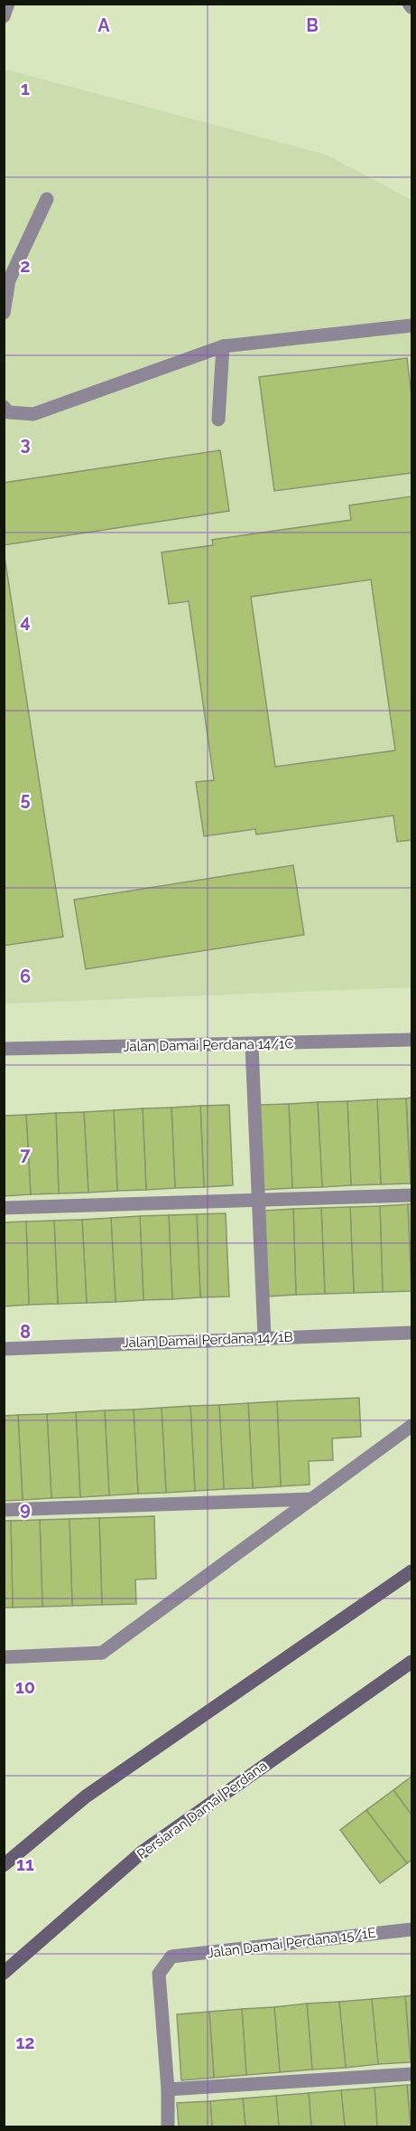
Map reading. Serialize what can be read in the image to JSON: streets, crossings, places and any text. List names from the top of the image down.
{
  "streets": {
    "main road": ["Persiaran Damai Perdana"],
    "street": ["Jalan Damai Perdana 14/1C", "Jalan Damai Perdana 14/1B", "Jalan Damai Perdana 15/1E"]
  },
  "grid": {
    "columns": ["A", "B"],
    "rows": [
      "1",
      "2",
      "3",
      "4",
      "5",
      "6",
      "7",
      "8",
      "9",
      "10",
      "11",
      "12"
    ]
  }
}
